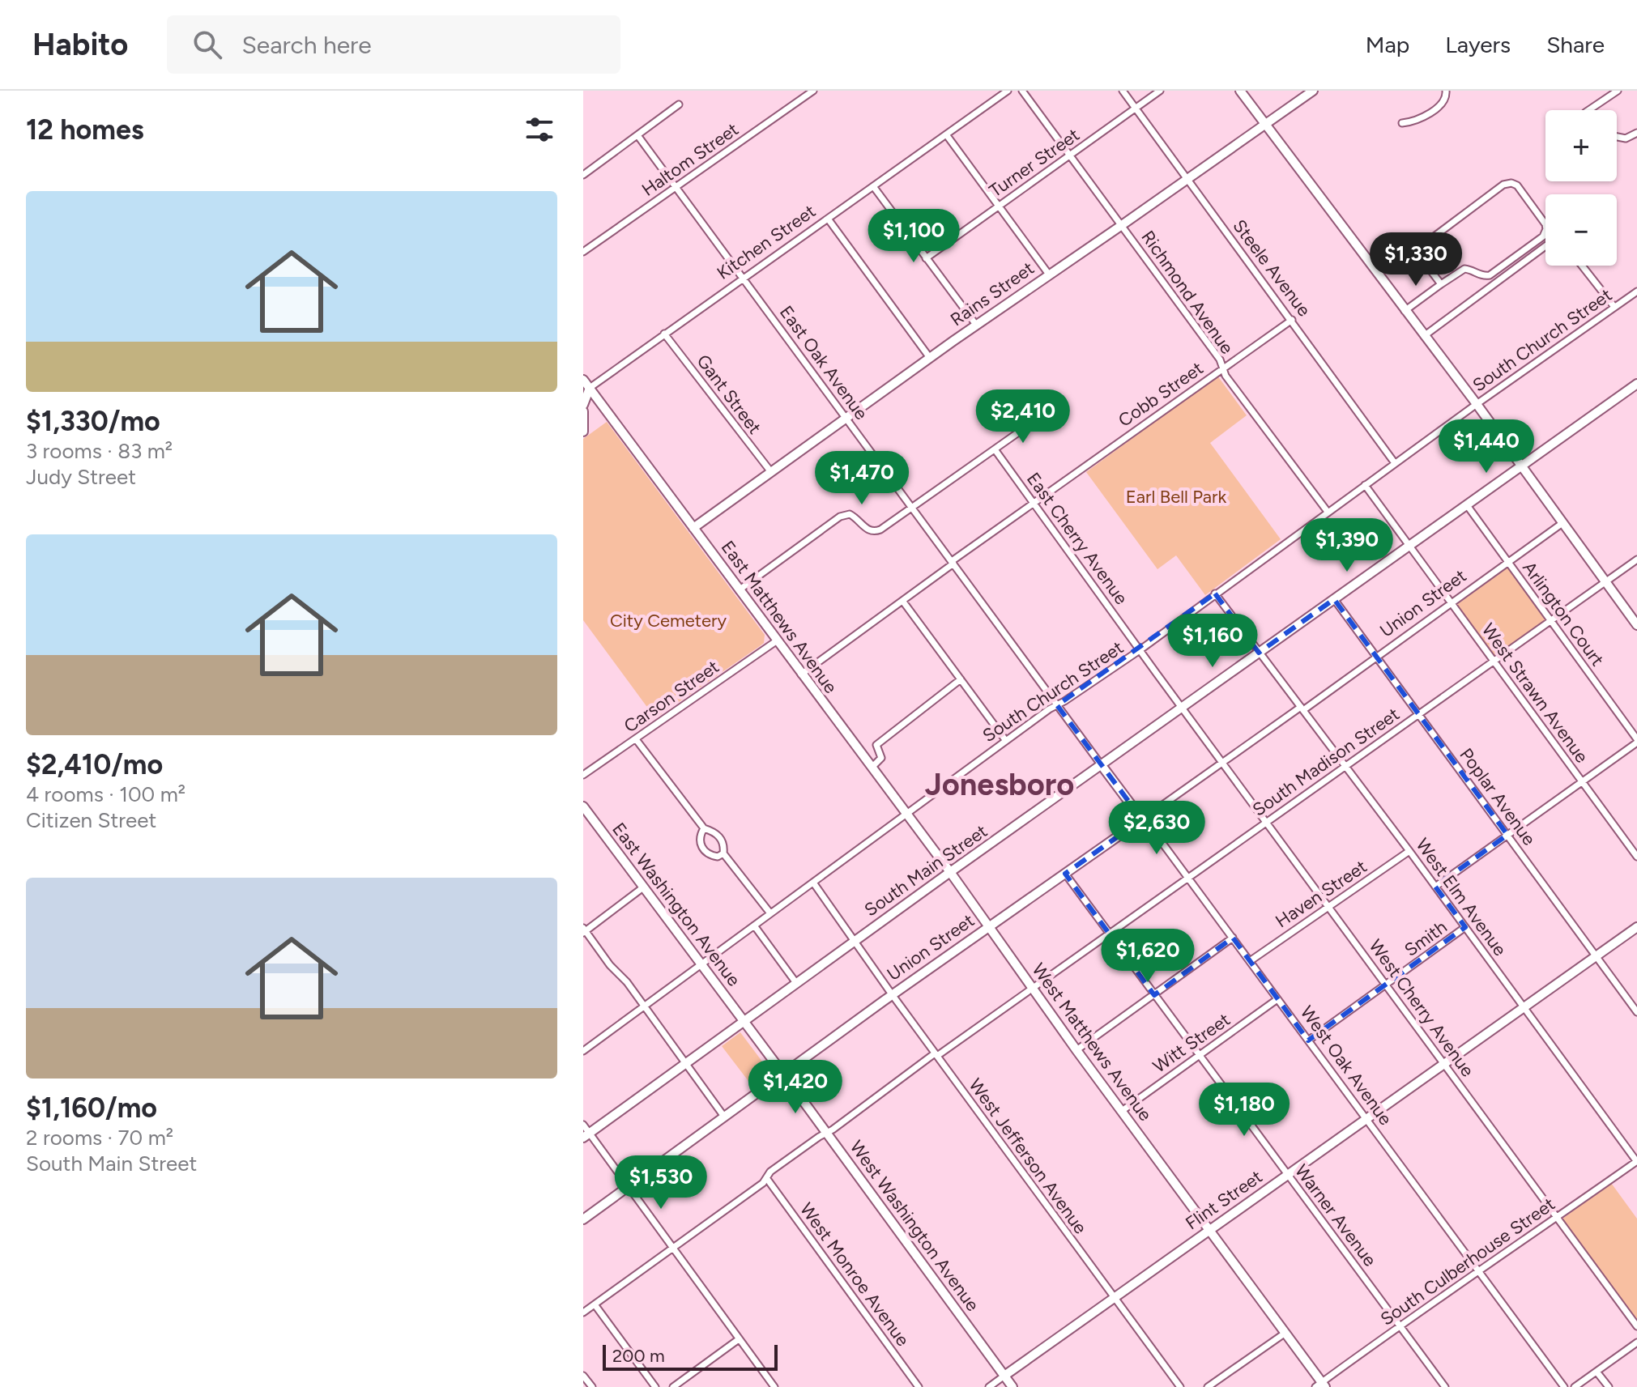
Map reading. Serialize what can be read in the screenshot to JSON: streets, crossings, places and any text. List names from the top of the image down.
{
  "streets": {
    "street": [
      "Haltom Street",
      "Turner Street",
      "Kitchen Street",
      "Steele Avenue",
      "Richmond Avenue",
      "Rains Street",
      "South Church Street",
      "East Oak Avenue",
      "Gant Street",
      "Cobb Street",
      "East Cherry Avenue",
      "Union Street",
      "Arlington Court",
      "East Matthews Avenue",
      "West Strawn Avenue",
      "Carson Street",
      "South Madison Street",
      "Poplar Avenue",
      "South Main Street",
      "Haven Street",
      "West Elm Avenue",
      "East Washington Avenue",
      "Smith",
      "West Cherry Avenue",
      "West Matthews Avenue",
      "Witt Street",
      "West Oak Avenue",
      "West Jefferson Avenue",
      "Flint Street",
      "Warner Avenue",
      "West Washington Avenue",
      "South Culberhouse Street",
      "West Monroe Avenue"
    ]
  },
  "crossings": [
    ["Haltom Street", "East Oak Avenue"],
    ["Turner Street", "Steele Avenue"],
    ["Turner Street", "Richmond Avenue"],
    ["Kitchen Street", "East Oak Avenue"],
    ["Kitchen Street", "Gant Street"],
    ["Kitchen Street", "East Matthews Avenue"],
    ["Steele Avenue", "Rains Street"],
    ["Steele Avenue", "South Church Street"],
    ["Steele Avenue", "Cobb Street"],
    ["Richmond Avenue", "Rains Street"],
    ["Richmond Avenue", "South Church Street"],
    ["Richmond Avenue", "Cobb Street"],
    ["Rains Street", "East Oak Avenue"],
    ["Rains Street", "Gant Street"],
    ["Rains Street", "East Matthews Avenue"],
    ["South Church Street", "East Oak Avenue"],
    ["South Church Street", "East Cherry Avenue"],
    ["South Church Street", "East Matthews Avenue"],
    ["South Church Street", "West Strawn Avenue"],
    ["South Church Street", "West Elm Avenue"],
    ["South Church Street", "East Washington Avenue"],
    ["South Church Street", "West Jefferson Avenue"],
    ["East Oak Avenue", "Cobb Street"],
    ["East Oak Avenue", "South Main Street"],
    ["East Oak Avenue", "West Oak Avenue"],
    ["Cobb Street", "East Cherry Avenue"],
    ["Cobb Street", "East Matthews Avenue"],
    ["East Cherry Avenue", "South Main Street"],
    ["East Cherry Avenue", "West Cherry Avenue"],
    ["Union Street", "Arlington Court"],
    ["Union Street", "West Strawn Avenue"],
    ["Union Street", "Poplar Avenue"],
    ["Union Street", "West Elm Avenue"],
    ["Union Street", "West Cherry Avenue"],
    ["Union Street", "West Matthews Avenue"],
    ["Union Street", "West Oak Avenue"],
    ["Union Street", "West Jefferson Avenue"],
    ["Union Street", "Warner Avenue"],
    ["Union Street", "West Washington Avenue"],
    ["Arlington Court", "South Madison Street"],
    ["Arlington Court", "South Main Street"],
    ["East Matthews Avenue", "Carson Street"],
    ["East Matthews Avenue", "South Main Street"],
    ["East Matthews Avenue", "West Matthews Avenue"],
    ["West Strawn Avenue", "South Madison Street"],
    ["West Strawn Avenue", "South Main Street"],
    ["South Madison Street", "Poplar Avenue"],
    ["South Madison Street", "West Elm Avenue"],
    ["South Madison Street", "West Cherry Avenue"],
    ["South Madison Street", "West Matthews Avenue"],
    ["South Madison Street", "West Oak Avenue"],
    ["South Madison Street", "West Jefferson Avenue"],
    ["South Madison Street", "Warner Avenue"],
    ["South Madison Street", "West Washington Avenue"],
    ["South Madison Street", "West Monroe Avenue"],
    ["Poplar Avenue", "South Main Street"],
    ["Poplar Avenue", "Flint Street"],
    ["South Main Street", "West Elm Avenue"],
    ["South Main Street", "East Washington Avenue"],
    ["South Main Street", "West Cherry Avenue"],
    ["South Main Street", "West Matthews Avenue"],
    ["South Main Street", "West Oak Avenue"],
    ["South Main Street", "West Jefferson Avenue"],
    ["South Main Street", "West Washington Avenue"],
    ["Haven Street", "West Elm Avenue"],
    ["Haven Street", "West Cherry Avenue"],
    ["Haven Street", "West Oak Avenue"],
    ["West Elm Avenue", "Smith"],
    ["West Elm Avenue", "Flint Street"],
    ["West Elm Avenue", "South Culberhouse Street"],
    ["East Washington Avenue", "West Washington Avenue"],
    ["Smith", "West Cherry Avenue"],
    ["Smith", "West Oak Avenue"],
    ["West Cherry Avenue", "Flint Street"],
    ["West Cherry Avenue", "South Culberhouse Street"],
    ["West Matthews Avenue", "Witt Street"],
    ["West Matthews Avenue", "Flint Street"],
    ["West Matthews Avenue", "South Culberhouse Street"],
    ["Witt Street", "West Oak Avenue"],
    ["Witt Street", "Warner Avenue"],
    ["West Oak Avenue", "Flint Street"],
    ["West Oak Avenue", "South Culberhouse Street"],
    ["West Jefferson Avenue", "Flint Street"],
    ["Flint Street", "Warner Avenue"],
    ["Flint Street", "West Washington Avenue"],
    ["Warner Avenue", "South Culberhouse Street"]
  ],
  "districts": ["Jonesboro"],
  "parks": ["Earl Bell Park", "City Cemetery"],
  "scale_bar": "200 m",
  "page": {
    "header": "Habito",
    "search": "Search here",
    "nav": ["Map", "Layers", "Share"],
    "heading": "12 homes",
    "map_buttons": ["+", "−"],
    "list": [
      {
        "name": "$1,330/mo",
        "note": "3 rooms · 83 m² · Judy Street"
      },
      {
        "name": "$2,410/mo",
        "note": "4 rooms · 100 m² · Citizen Street"
      },
      {
        "name": "$1,160/mo",
        "note": "2 rooms · 70 m² · South Main Street"
      }
    ],
    "price": [
      "$1,100",
      "$1,330",
      "$2,410",
      "$1,440",
      "$1,470",
      "$1,390",
      "$1,160",
      "$2,630",
      "$1,620",
      "$1,420",
      "$1,180",
      "$1,530"
    ],
    "scale": "200 m"
  }
}
